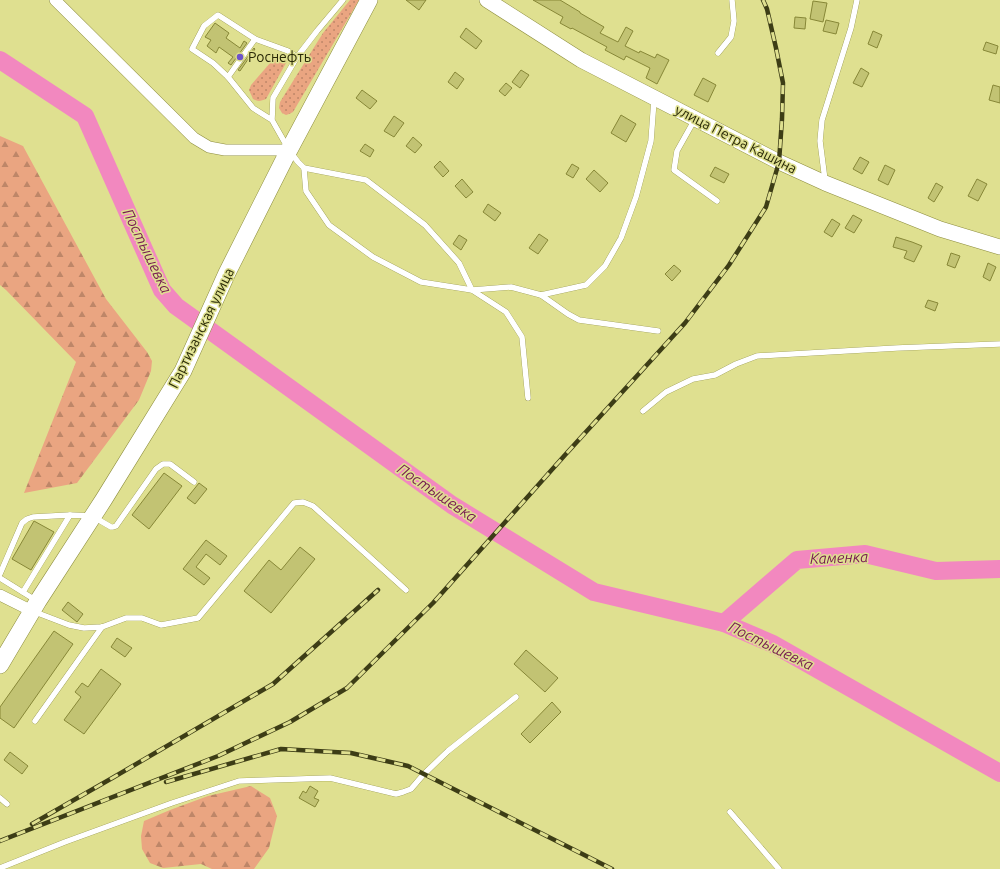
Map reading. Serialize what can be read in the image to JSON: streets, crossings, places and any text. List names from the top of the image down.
{
  "streets": {
    "main road": ["улица Петра Кашина", "Партизанская улица"]
  },
  "water": ["Постышевка", "Каменка"],
  "places": ["Роснефть"]
}
